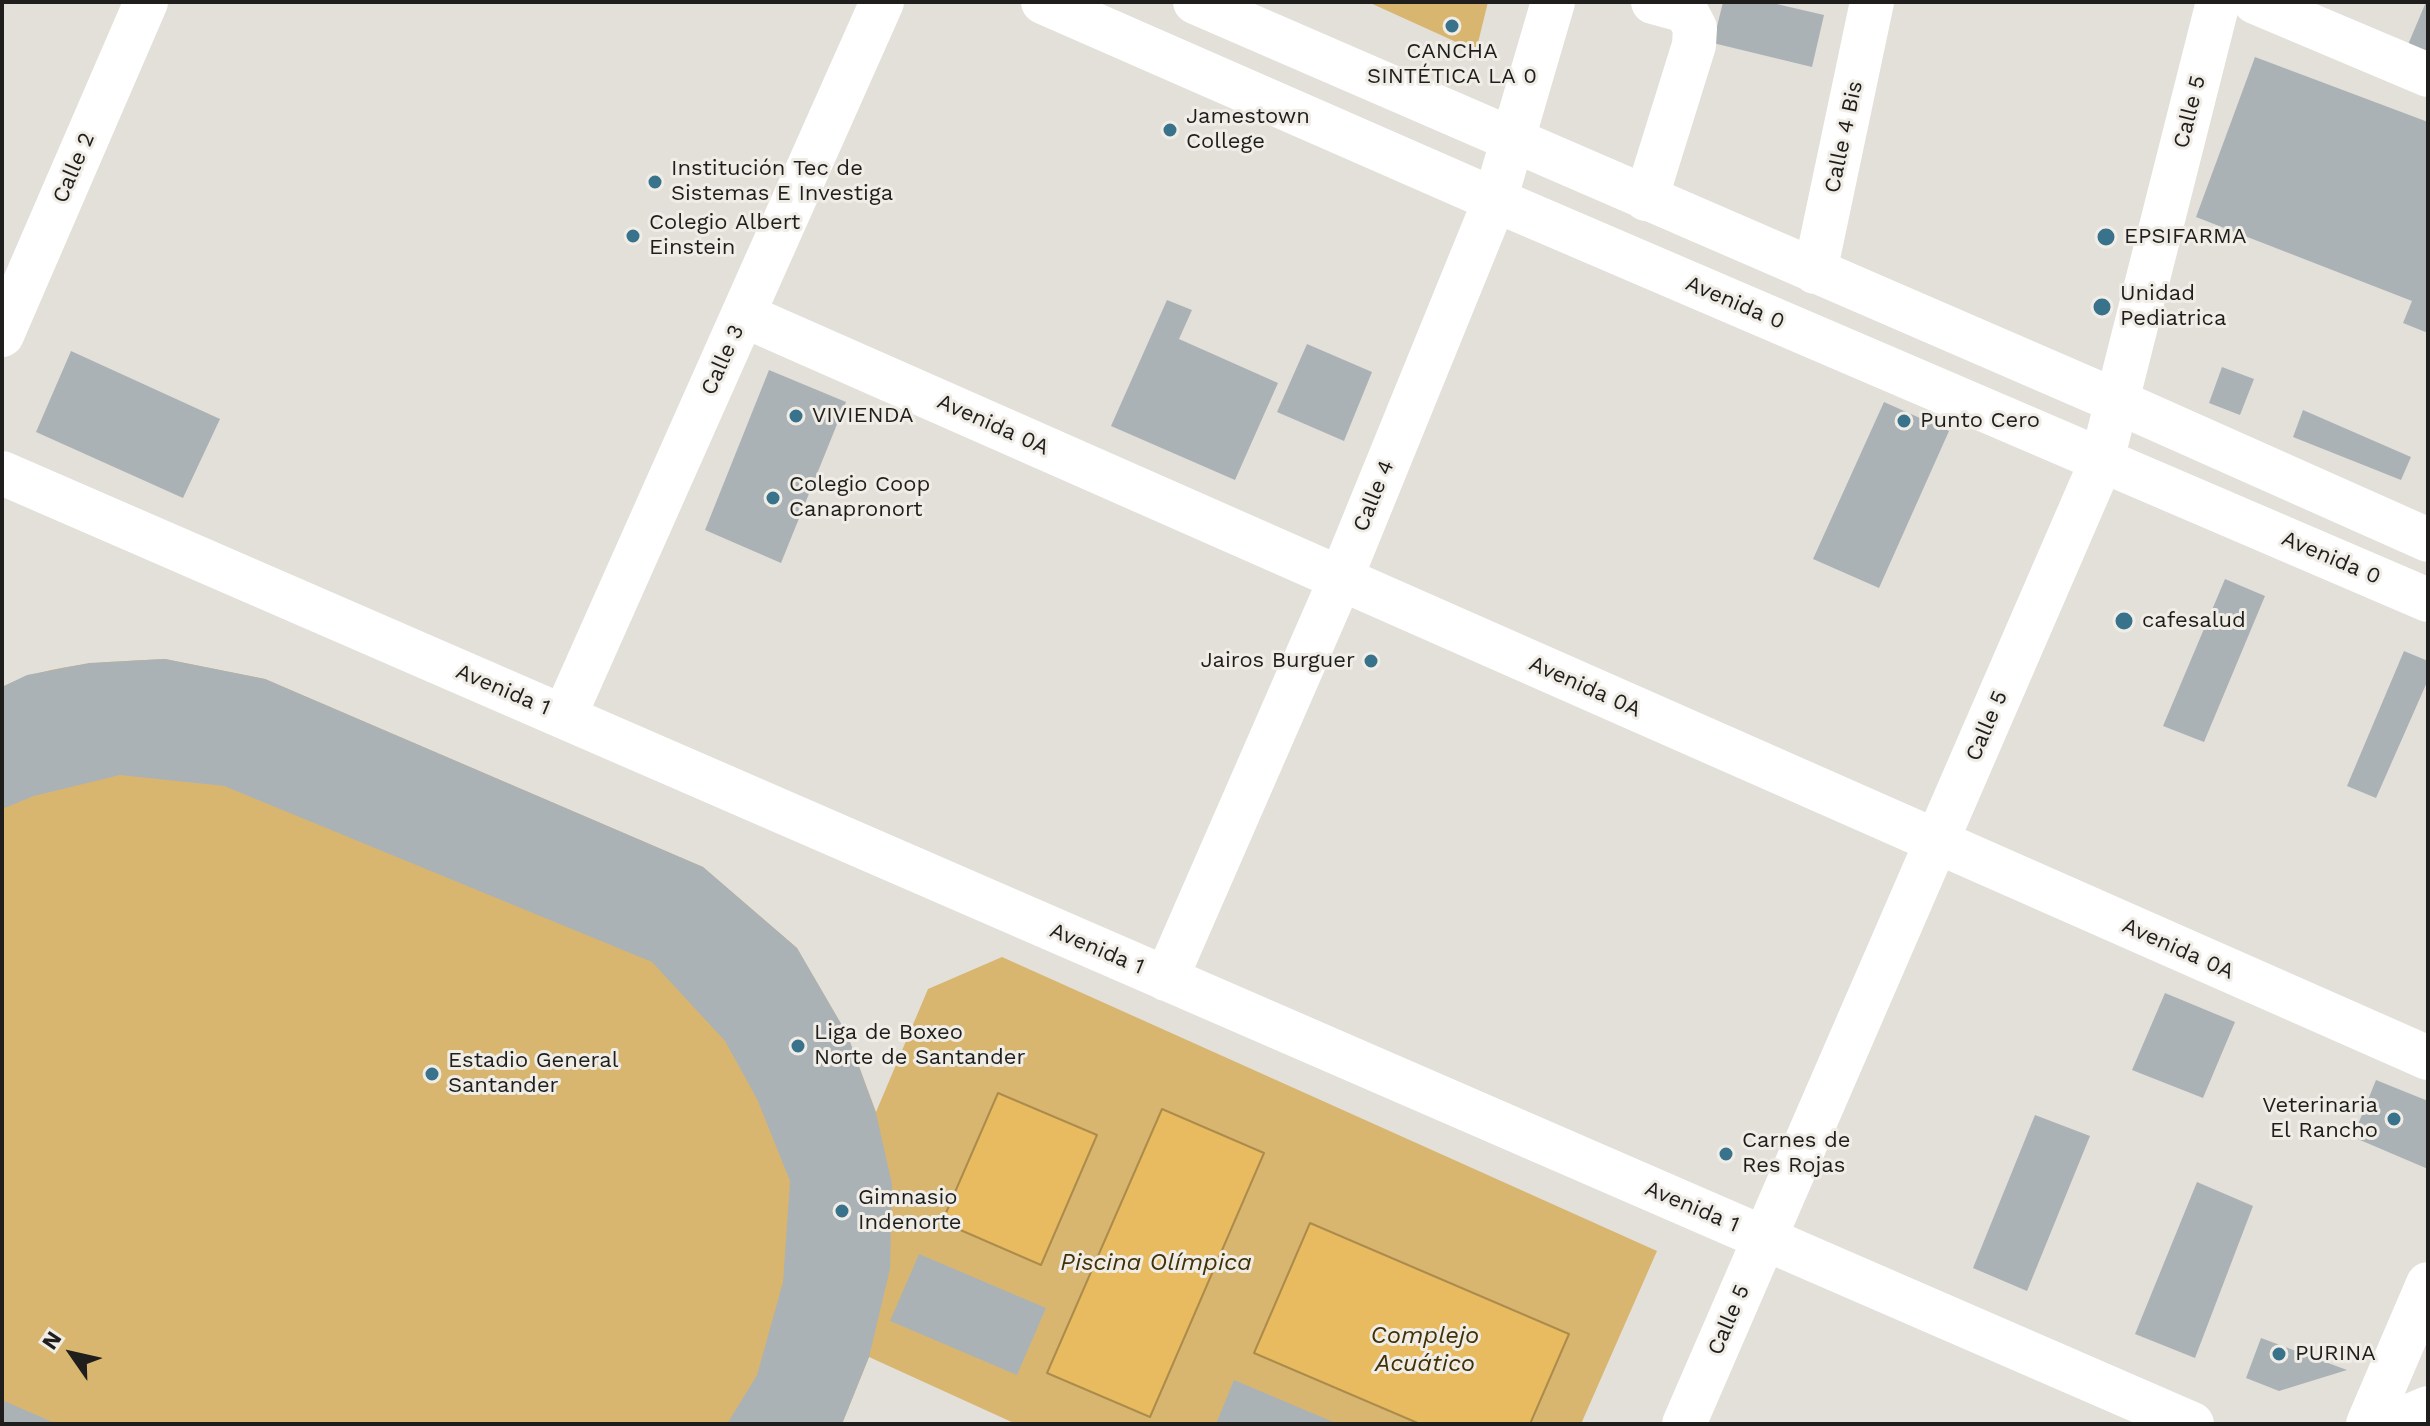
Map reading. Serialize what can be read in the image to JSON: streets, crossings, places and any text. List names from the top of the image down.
{
  "streets": {
    "street": [
      "Calle 5",
      "Calle 4 Bis",
      "Calle 2",
      "Avenida 0",
      "Calle 3",
      "Avenida 0A",
      "Calle 4",
      "Avenida 1"
    ]
  },
  "crossings": [
    ["Calle 5", "Avenida 0"],
    ["Calle 5", "Avenida 0A"],
    ["Calle 5", "Avenida 1"],
    ["Avenida 0", "Calle 4"],
    ["Calle 3", "Avenida 0A"],
    ["Calle 3", "Avenida 1"],
    ["Avenida 0A", "Calle 4"],
    ["Calle 4", "Avenida 1"]
  ],
  "water": ["Piscina Olímpica", "Complejo Acuático"],
  "places": [
    "CANCHA SINTÉTICA LA 0",
    "Jamestown College",
    "Institución Tec de Sistemas E Investiga",
    "Colegio Albert Einstein",
    "EPSIFARMA",
    "Unidad Pediatrica",
    "VIVIENDA",
    "Punto Cero",
    "Colegio Coop Canapronort",
    "cafesalud",
    "Jairos Burguer",
    "Liga de Boxeo Norte de Santander",
    "Estadio General Santander",
    "Veterinaria El Rancho",
    "Carnes de Res Rojas",
    "Gimnasio Indenorte",
    "PURINA"
  ],
  "north": "top left"
}
